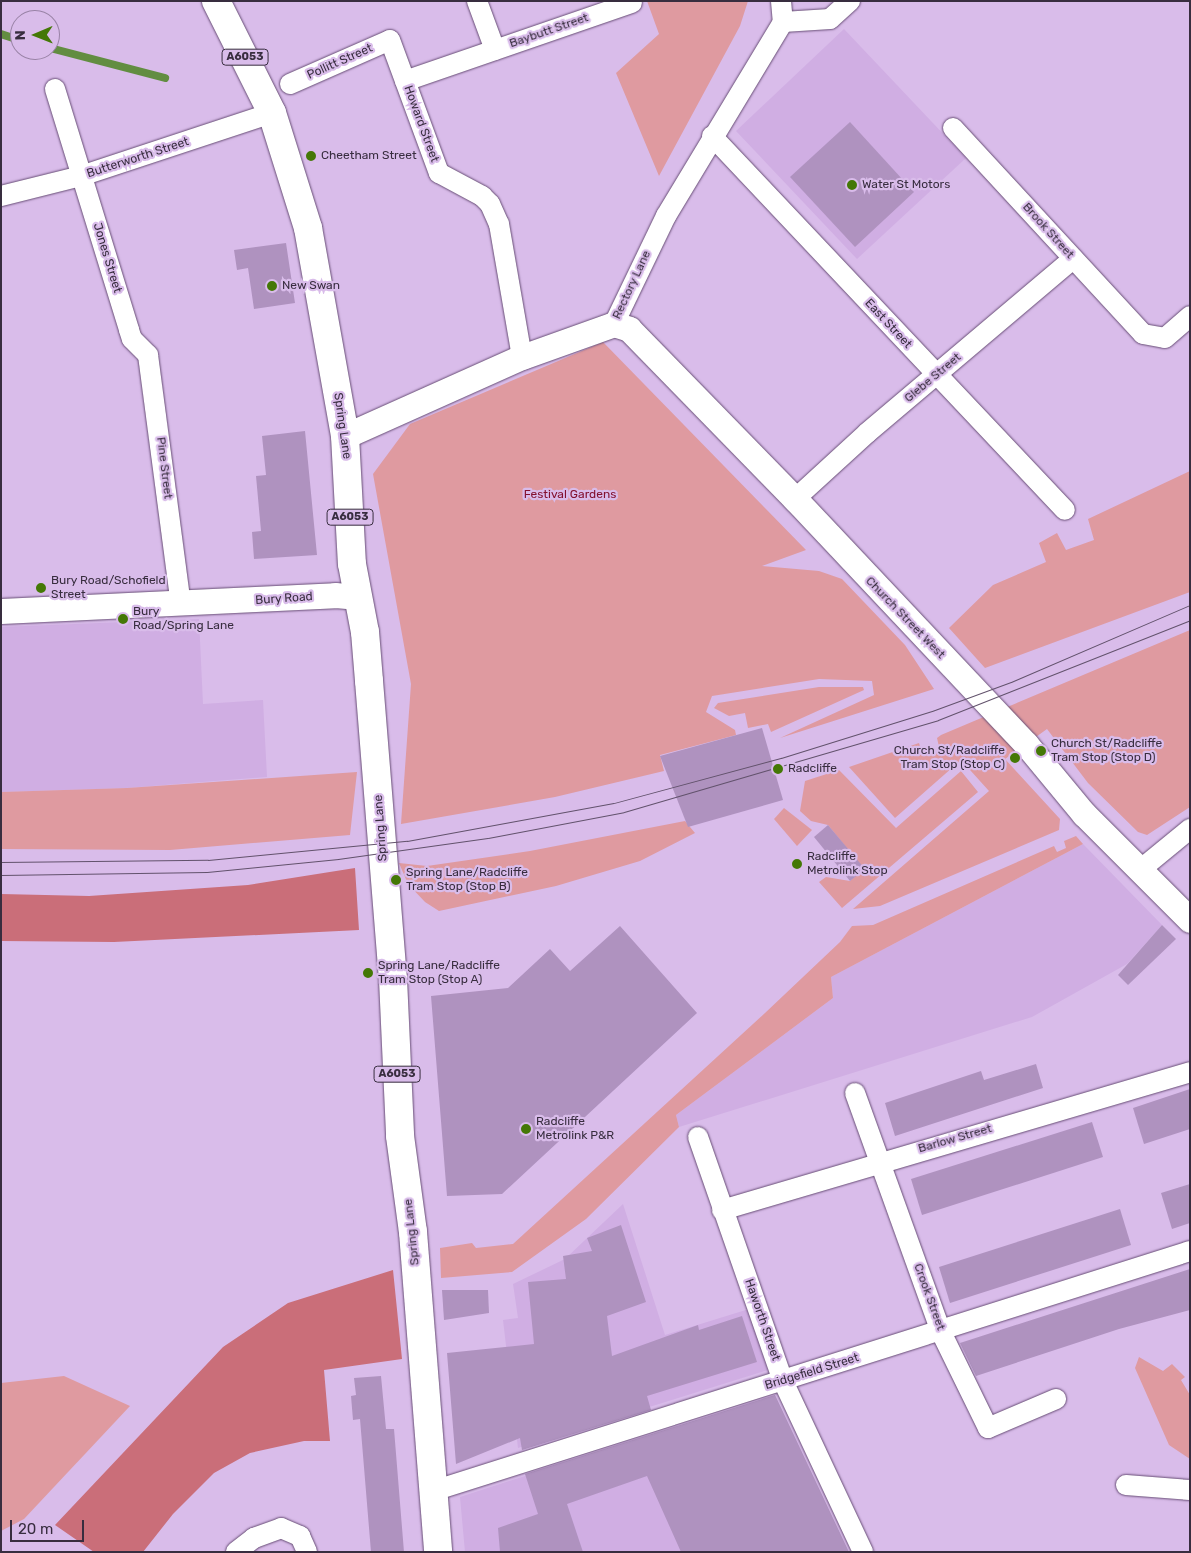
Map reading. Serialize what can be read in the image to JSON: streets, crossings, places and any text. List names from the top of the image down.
{
  "streets": {
    "main road": ["A6053", "Spring Lane"],
    "street": [
      "Baybutt Street",
      "Pollitt Street",
      "Howard Street",
      "Butterworth Street",
      "Brook Street",
      "Jones Street",
      "Rectory Lane",
      "East Street",
      "Glebe Street",
      "Pine Street",
      "Bury Road",
      "Church Street West",
      "Barlow Street",
      "Crook Street",
      "Haworth Street",
      "Bridgefield Street"
    ]
  },
  "crossings": [
    ["Baybutt Street", "Howard Street"],
    ["A6053", "Butterworth Street"],
    ["A6053", "Spring Lane"],
    ["Pollitt Street", "Howard Street"],
    ["Howard Street", "Rectory Lane"],
    ["Butterworth Street", "Jones Street"],
    ["Butterworth Street", "Spring Lane"],
    ["Brook Street", "Glebe Street"],
    ["Jones Street", "Pine Street"],
    ["Rectory Lane", "East Street"],
    ["Rectory Lane", "Spring Lane"],
    ["Rectory Lane", "Church Street West"],
    ["East Street", "Glebe Street"],
    ["Glebe Street", "Church Street West"],
    ["Spring Lane", "Bury Road"],
    ["Spring Lane", "Bridgefield Street"],
    ["Pine Street", "Bury Road"],
    ["Barlow Street", "Crook Street"],
    ["Barlow Street", "Haworth Street"],
    ["Crook Street", "Bridgefield Street"],
    ["Haworth Street", "Bridgefield Street"]
  ],
  "parks": ["Festival Gardens"],
  "places": [
    "Cheetham Street",
    "Water St Motors",
    "New Swan",
    "Bury Road/Schofield Street",
    "Bury Road/Spring Lane",
    "Church St/Radcliffe Tram Stop (Stop D)",
    "Church St/Radcliffe Tram Stop (Stop C)",
    "Radcliffe",
    "Radcliffe Metrolink Stop",
    "Spring Lane/Radcliffe Tram Stop (Stop B)",
    "Spring Lane/Radcliffe Tram Stop (Stop A)",
    "Radcliffe Metrolink P&R"
  ],
  "scale_bar": "20 m",
  "north": "left"
}
